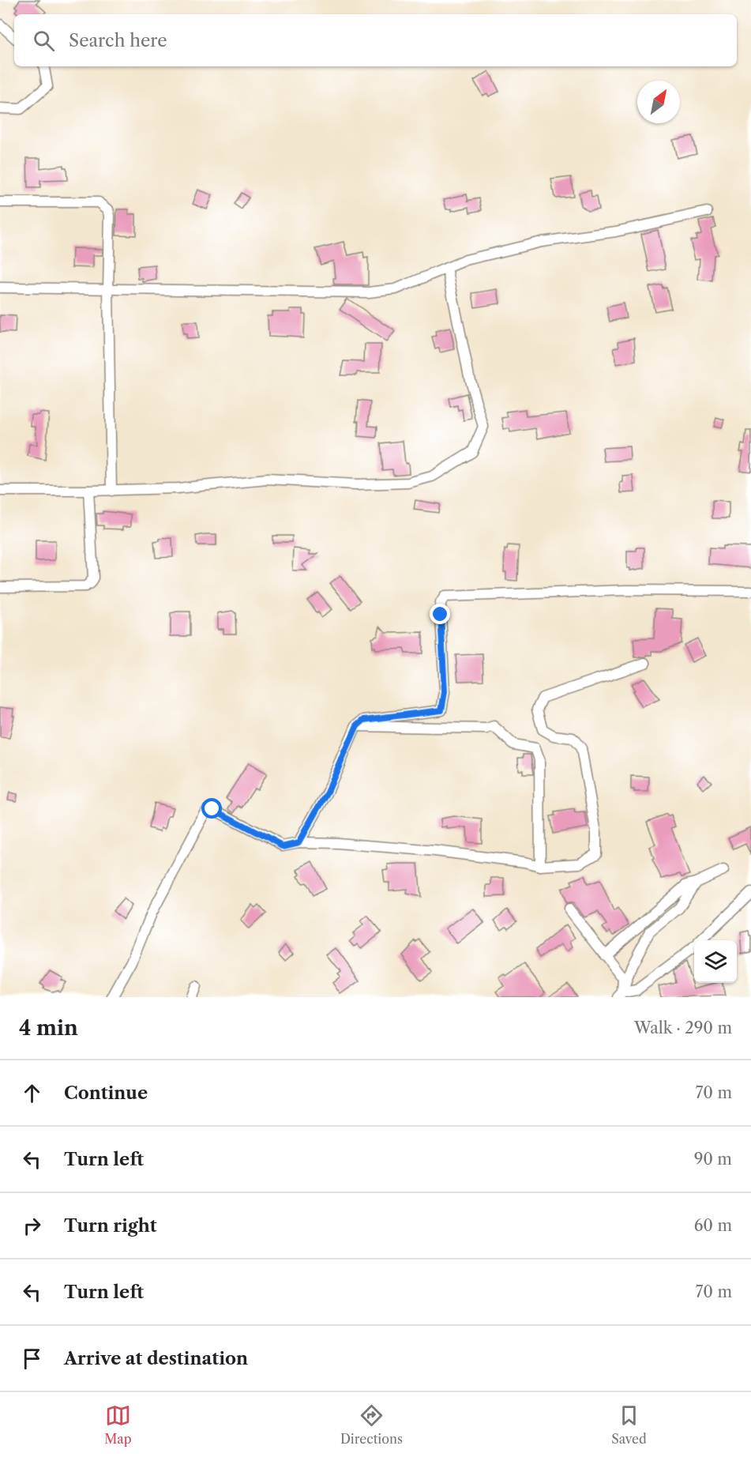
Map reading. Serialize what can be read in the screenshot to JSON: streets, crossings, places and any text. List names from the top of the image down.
{
  "north": "top right",
  "page": {
    "search": "Search here",
    "heading": ["4 min", "Walk · 290 m"],
    "list": [
      ["Continue", "70 m"],
      ["Turn left", "90 m"],
      ["Turn right", "60 m"],
      ["Turn left", "70 m"],
      "Arrive at destination"
    ],
    "nav": ["Map", "Directions", "Saved"]
  }
}
